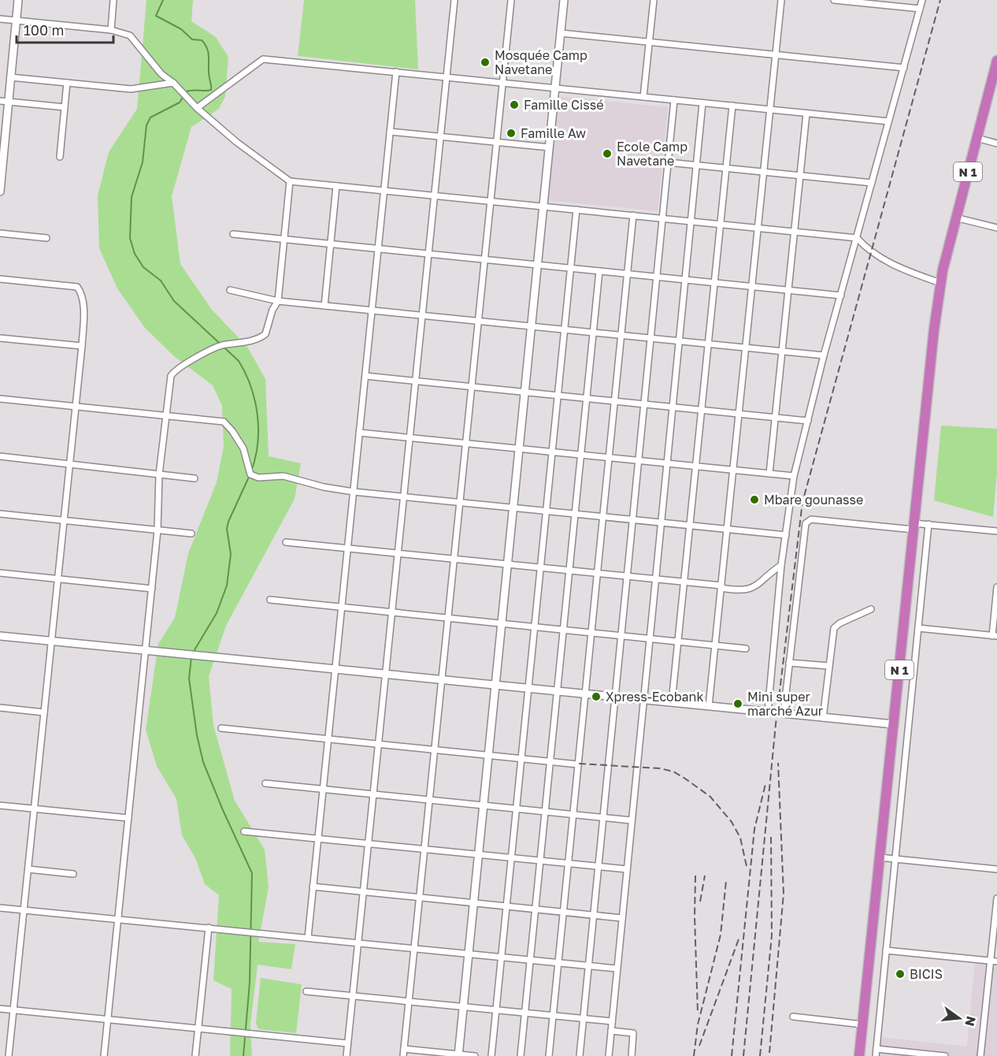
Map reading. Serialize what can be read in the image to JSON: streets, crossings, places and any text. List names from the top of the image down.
{
  "streets": {
    "highway": ["N 1"]
  },
  "places": [
    "Mosquée Camp Navetane",
    "Famille Cissé",
    "Famille Aw",
    "Ecole Camp Navetane",
    "Mbare gounasse",
    "Xpress-Ecobank",
    "Mini super marché Azur",
    "BICIS"
  ],
  "scale_bar": "100 m",
  "north": "right"
}
